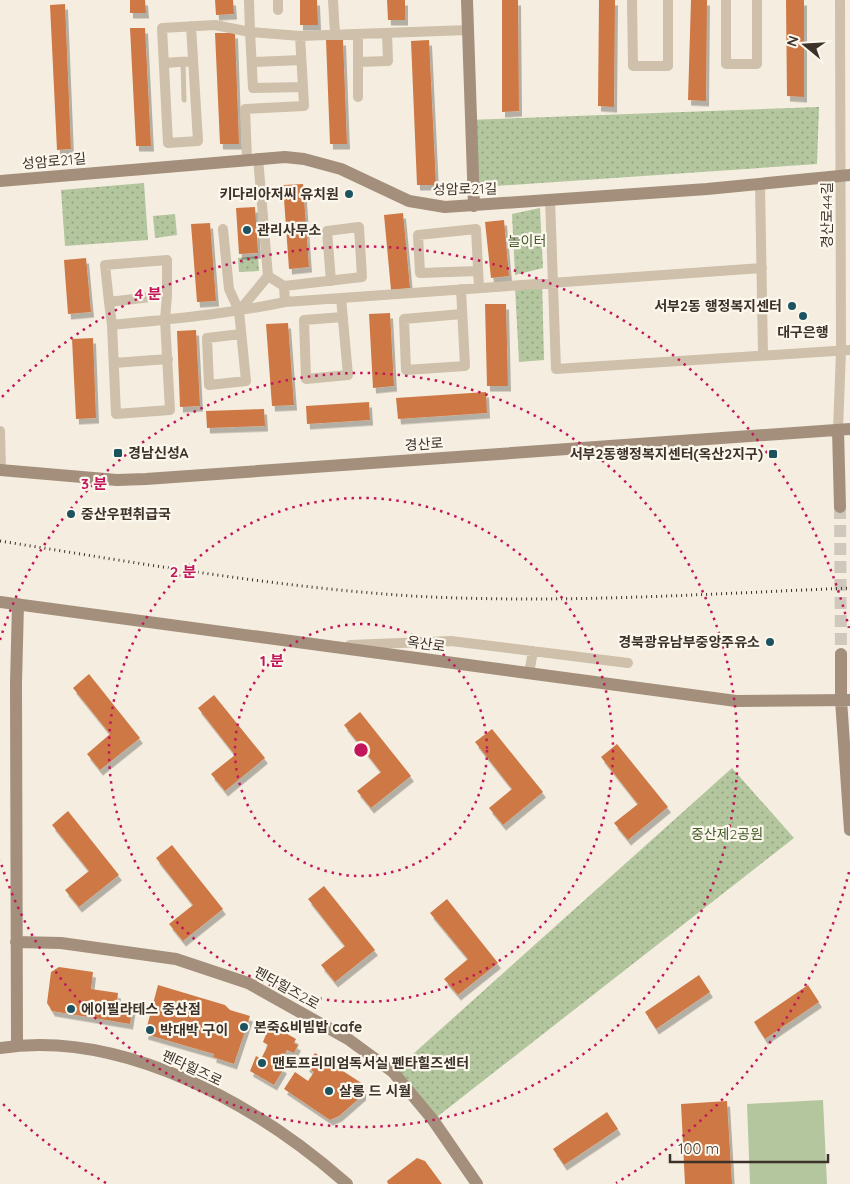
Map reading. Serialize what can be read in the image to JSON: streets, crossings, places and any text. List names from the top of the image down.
{
  "streets": {
    "street": [
      "성암로21길",
      "경산로44길",
      "경산로",
      "옥산로",
      "펜타힐즈2로",
      "펜타힐즈로"
    ]
  },
  "crossings": [
    ["성암로21길", "경산로44길"],
    ["경산로44길", "경산로"]
  ],
  "parks": ["놀이터", "중산제2공원"],
  "places": {
    "other": [
      "키다리아저씨 유치원",
      "관리사무소",
      "서부2동 행정복지센터",
      "대구은행",
      "중산우편취급국",
      "경북광유남부중앙주유소",
      "에이필라테스 중산점",
      "본죽&비빔밥 cafe",
      "박대박 구이",
      "맨토프리미엄독서실 펜타힐즈센터",
      "살롱 드 시월"
    ],
    "transit": ["경남신성A", "서부2동행정복지센터(옥산2지구)"]
  },
  "scale_bar": "100 m",
  "north": "left",
  "rings": [
    "4 분",
    "3 분",
    "2 분",
    "1 분"
  ]
}
